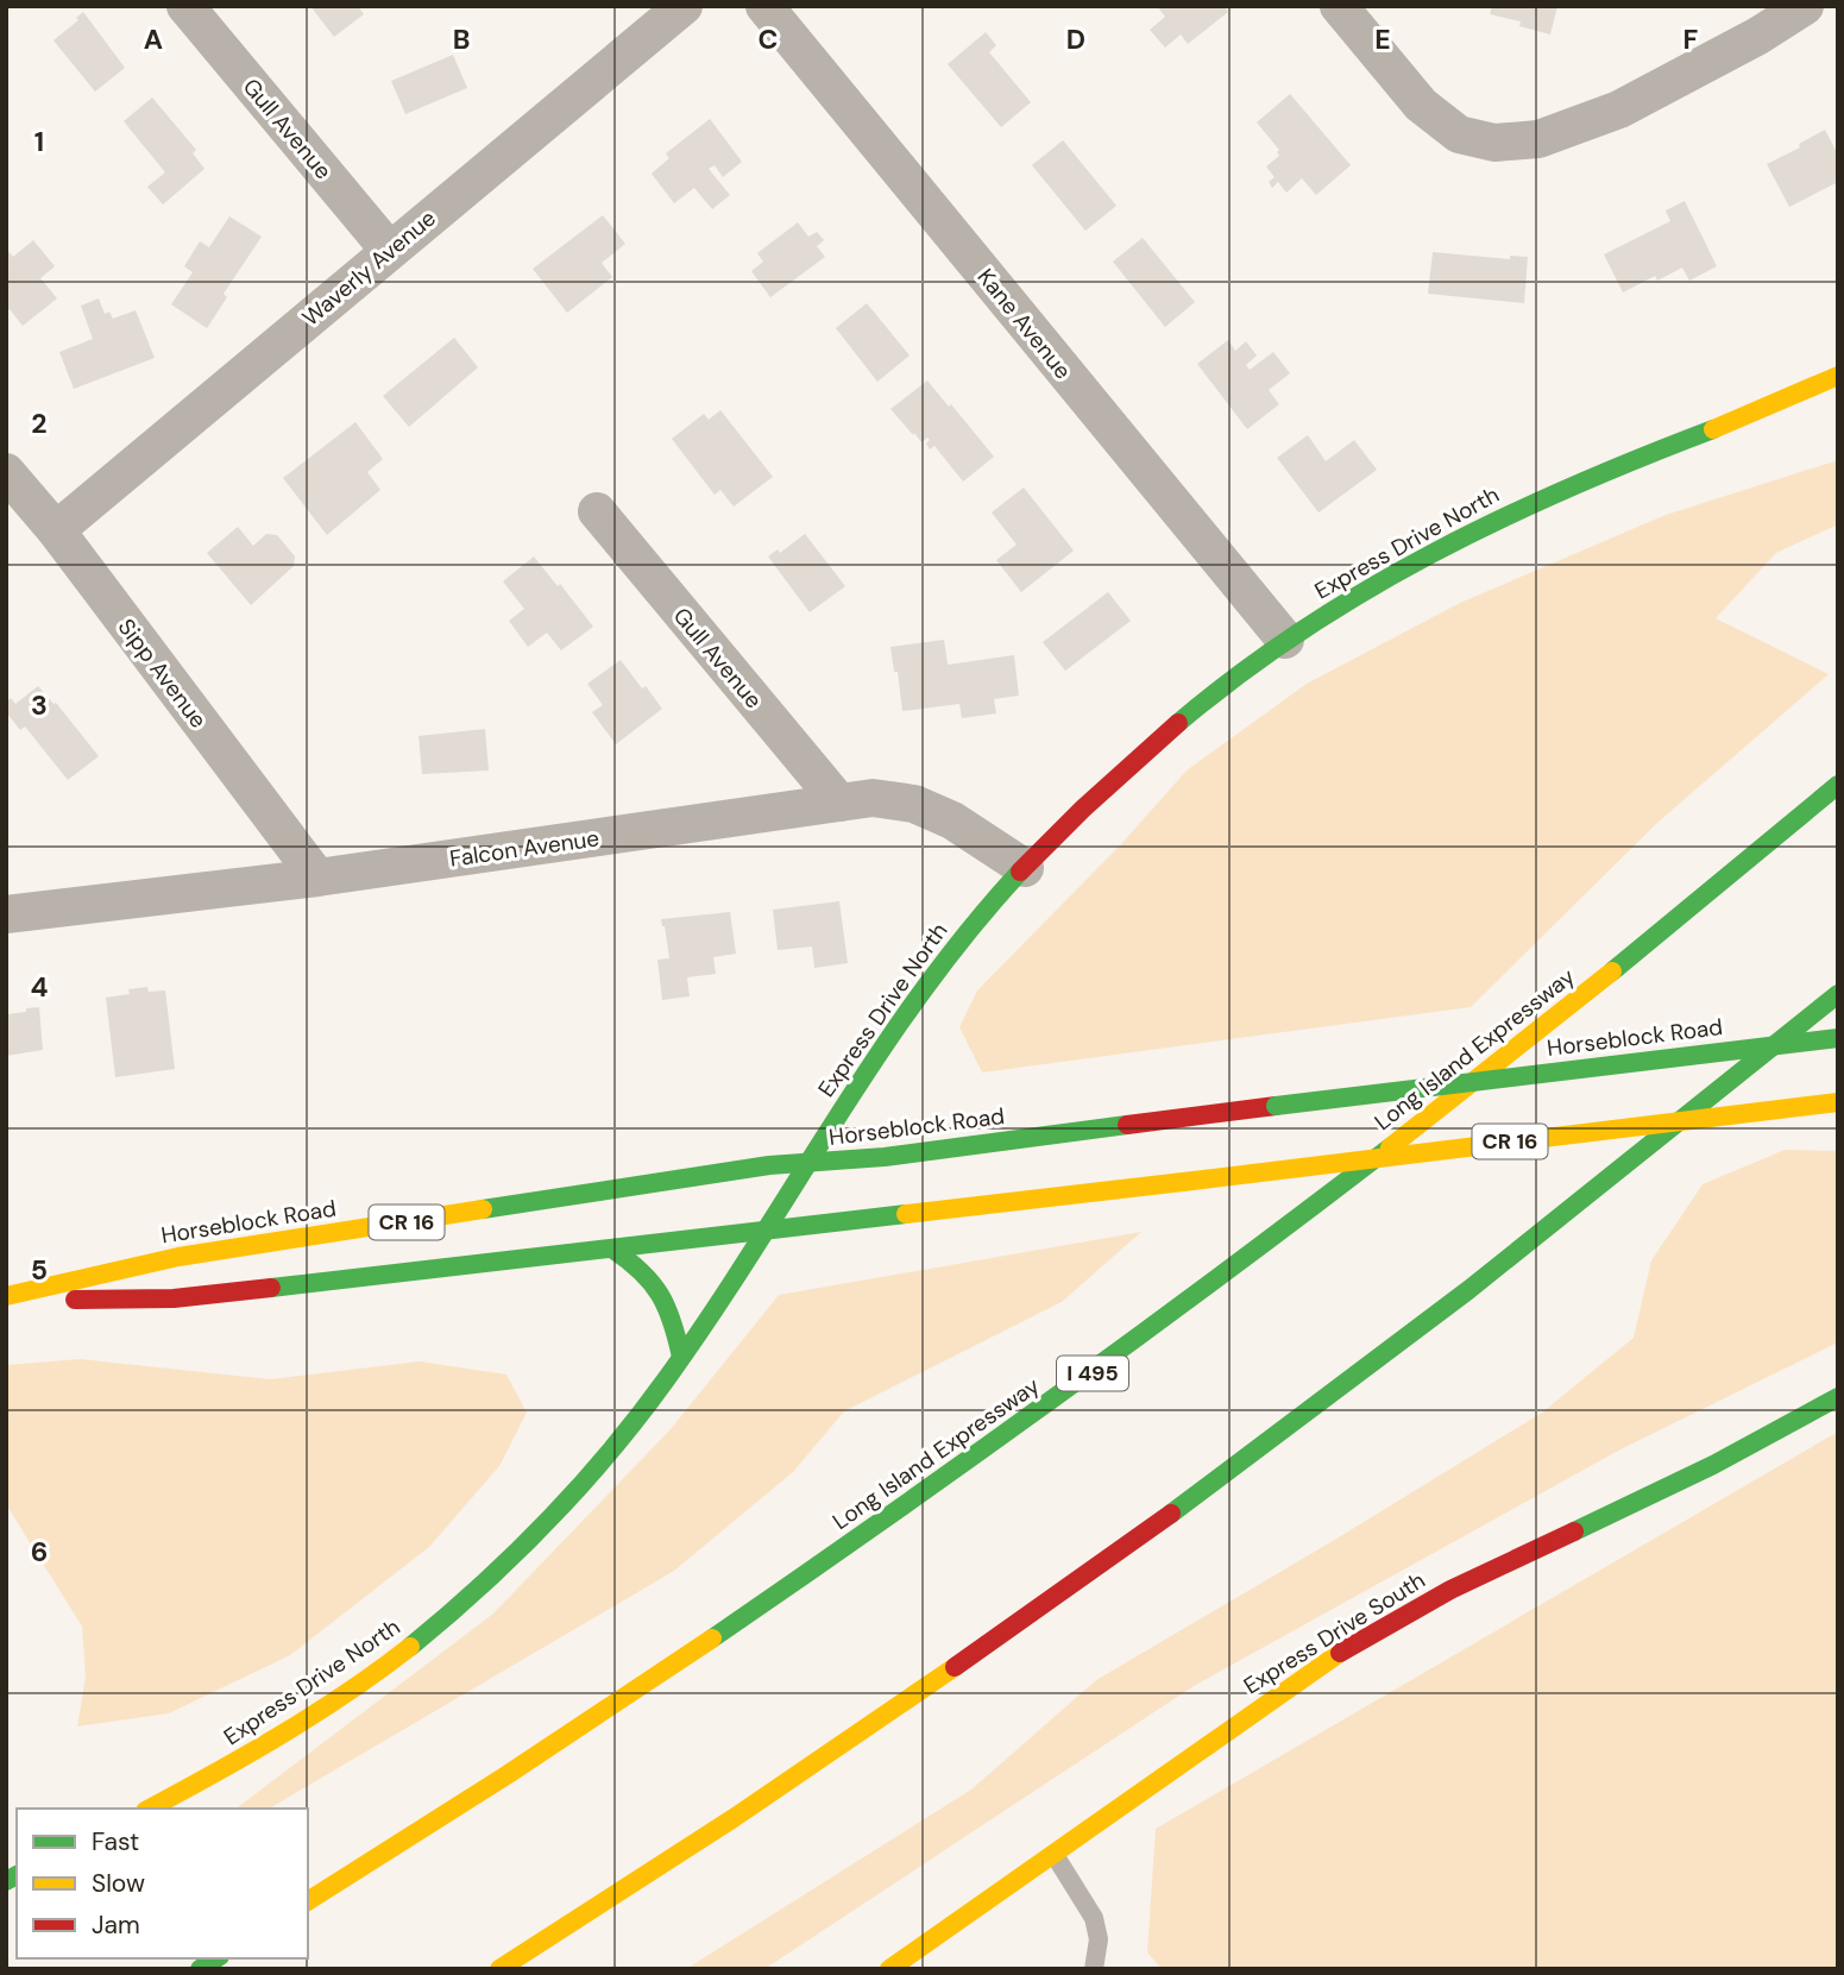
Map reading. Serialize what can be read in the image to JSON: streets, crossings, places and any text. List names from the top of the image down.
{
  "streets": {
    "main road": [
      "Express Drive North",
      "Horseblock Road",
      "Long Island Expressway",
      "CR 16",
      "I 495",
      "Express Drive South"
    ],
    "street": [
      "Gull Avenue",
      "Waverly Avenue",
      "Kane Avenue",
      "Sipp Avenue",
      "Falcon Avenue"
    ]
  },
  "crossings": [
    ["Gull Avenue", "Waverly Avenue"],
    ["Gull Avenue", "Falcon Avenue"],
    ["Waverly Avenue", "Sipp Avenue"],
    ["Kane Avenue", "Express Drive North"],
    ["Express Drive North", "Falcon Avenue"],
    ["Express Drive North", "Horseblock Road"],
    ["Sipp Avenue", "Falcon Avenue"]
  ],
  "legend": ["Fast", "Slow", "Jam"],
  "grid": {
    "columns": [
      "A",
      "B",
      "C",
      "D",
      "E",
      "F"
    ],
    "rows": [
      "1",
      "2",
      "3",
      "4",
      "5",
      "6"
    ]
  }
}
